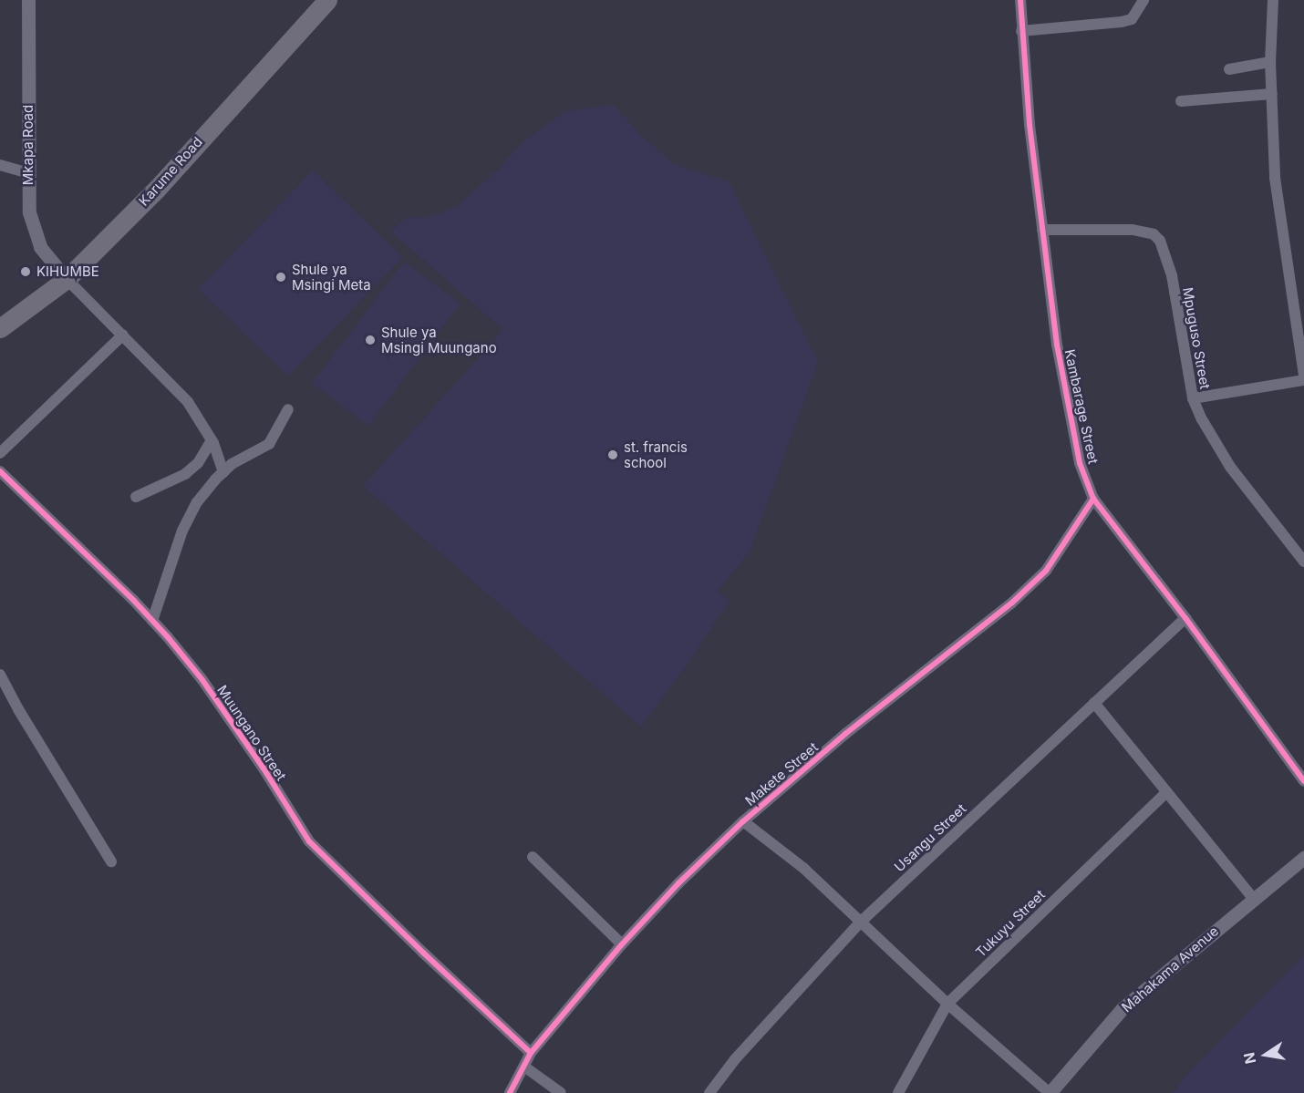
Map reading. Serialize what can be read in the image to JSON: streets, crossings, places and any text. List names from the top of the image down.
{
  "streets": {
    "highway": ["Karume Road"],
    "street": [
      "Mkapa Road",
      "Mpuguso Street",
      "Kambarage Street",
      "Muungano Street",
      "Makete Street",
      "Usangu Street",
      "Tukuyu Street",
      "Mahakama Avenue"
    ]
  },
  "crossings": [
    ["Mkapa Road", "Karume Road"],
    ["Mpuguso Street", "Kambarage Street"],
    ["Kambarage Street", "Makete Street"],
    ["Kambarage Street", "Usangu Street"],
    ["Muungano Street", "Makete Street"]
  ],
  "places": [
    "KIHUMBE",
    "Shule ya Msingi Meta",
    "Shule ya Msingi Muungano",
    "st. francis school"
  ],
  "north": "left"
}
